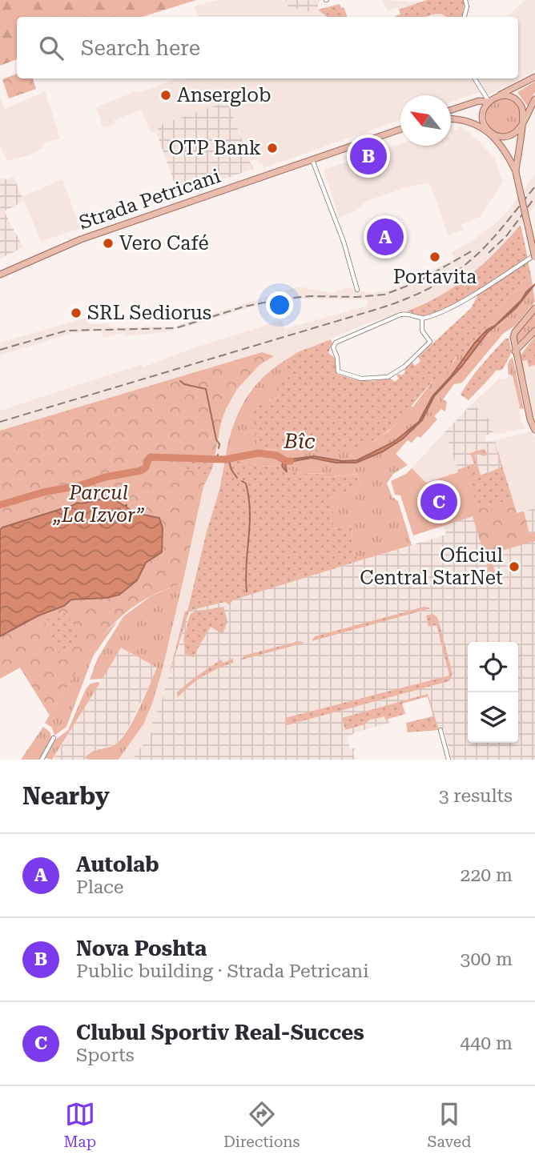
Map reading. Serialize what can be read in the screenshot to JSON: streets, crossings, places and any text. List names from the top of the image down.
{
  "streets": {
    "main road": ["Strada Petricani"]
  },
  "water": ["Bîc"],
  "parks": ["Parcul „La Izvor”"],
  "places": [
    "Anserglob",
    "OTP Bank",
    "Vero Café",
    "Portavita",
    "SRL Sediorus",
    "Oficiul Central StarNet"
  ],
  "north": "top left",
  "page": {
    "search": "Search here",
    "pins": ["B", "A", "C"],
    "heading": ["Nearby", "3 results"],
    "list": [
      {
        "mark": "A",
        "name": "Autolab",
        "note": "Place",
        "value": "220 m"
      },
      {
        "mark": "B",
        "name": "Nova Poshta",
        "note": "Public building · Strada Petricani",
        "value": "300 m"
      },
      {
        "mark": "C",
        "name": "Clubul Sportiv Real-Succes",
        "note": "Sports",
        "value": "440 m"
      }
    ],
    "nav": ["Map", "Directions", "Saved"]
  }
}
